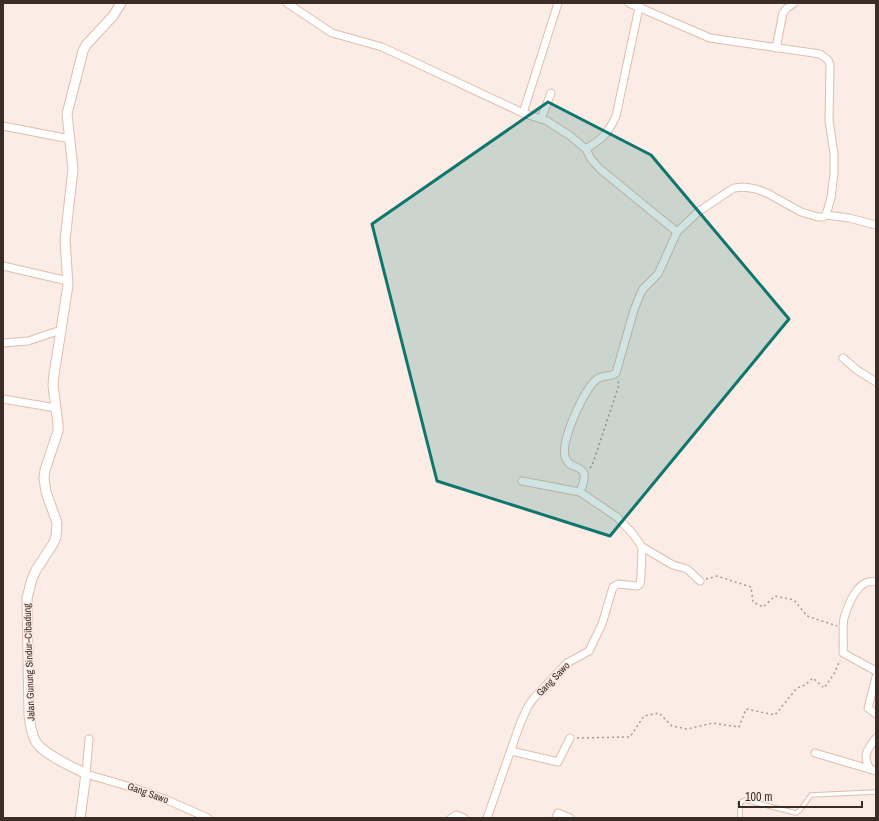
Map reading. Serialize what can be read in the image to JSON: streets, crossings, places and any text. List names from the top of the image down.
{
  "streets": {
    "street": ["Jalan Gunung Sindur–Cibadung", "Gang Sawo"]
  },
  "crossings": [
    ["Jalan Gunung Sindur–Cibadung", "Gang Sawo"]
  ],
  "scale_bar": "100 m"
}
